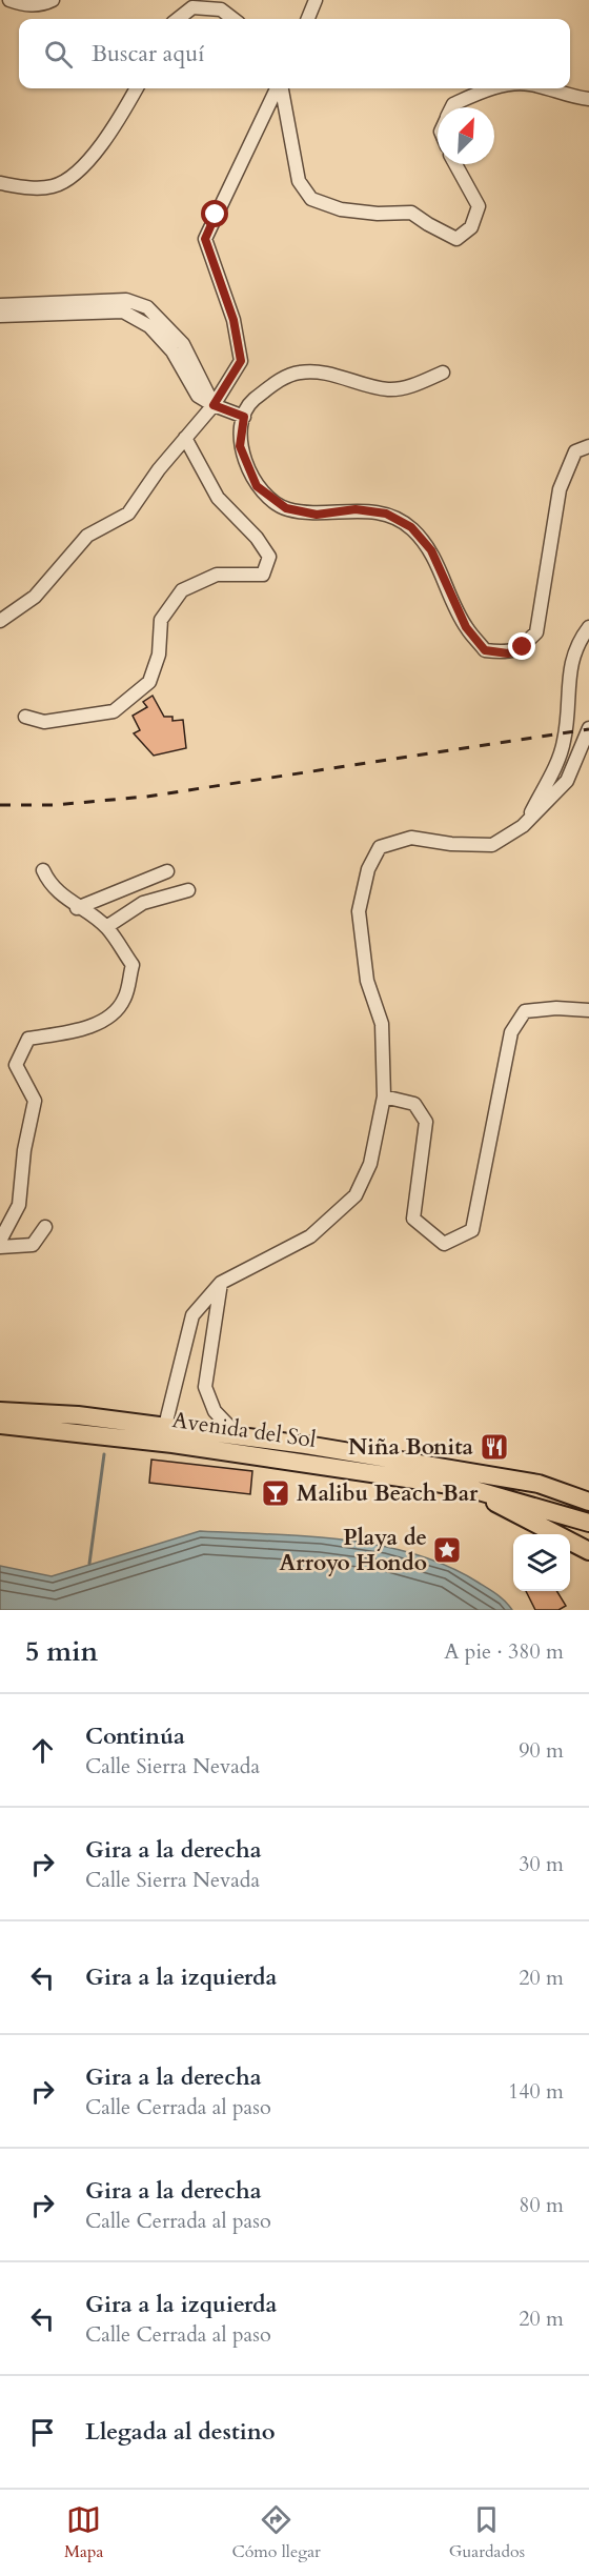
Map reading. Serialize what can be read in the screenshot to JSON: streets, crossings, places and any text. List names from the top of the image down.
{
  "streets": {
    "main road": ["Avenida del Sol"]
  },
  "places": {
    "restaurant": ["Niña Bonita"],
    "bar": ["Malibu Beach Bar"],
    "place": ["Playa de Arroyo Hondo"]
  },
  "north": "top right",
  "page": {
    "search": "Buscar aquí",
    "heading": ["5 min", "A pie · 380 m"],
    "list": [
      ["Continúa", "Calle Sierra Nevada", "90 m"],
      ["Gira a la derecha", "Calle Sierra Nevada", "30 m"],
      ["Gira a la izquierda", "20 m"],
      ["Gira a la derecha", "Calle Cerrada al paso", "140 m"],
      ["Gira a la derecha", "Calle Cerrada al paso", "80 m"],
      ["Gira a la izquierda", "Calle Cerrada al paso", "20 m"],
      "Llegada al destino"
    ],
    "nav": ["Mapa", "Cómo llegar", "Guardados"]
  }
}
